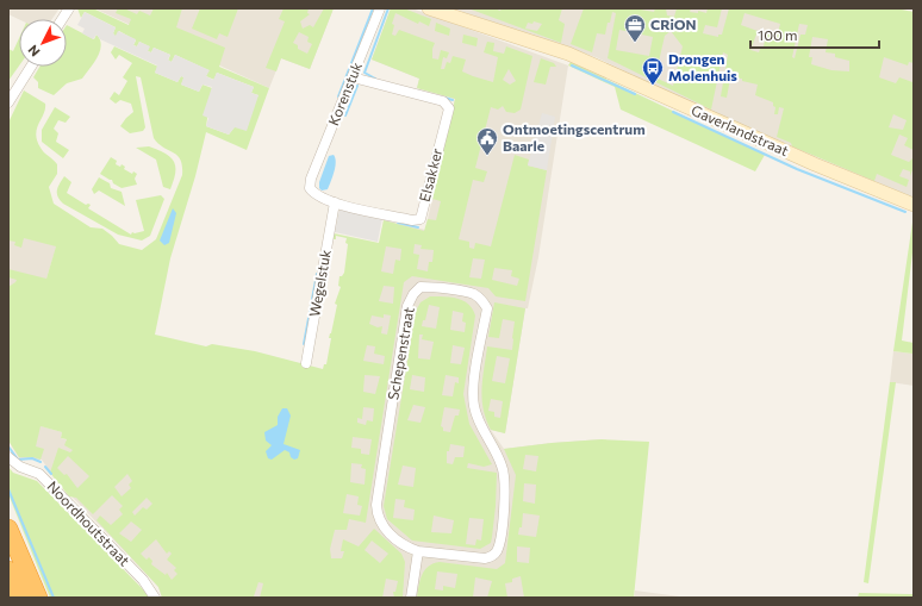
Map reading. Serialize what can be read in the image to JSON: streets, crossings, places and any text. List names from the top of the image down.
{
  "streets": {
    "main road": ["Gaverlandstraat"],
    "street": [
      "Korenstuk",
      "Elsakker",
      "Wegelstuk",
      "Schepenstraat",
      "Noordhoutstraat"
    ]
  },
  "crossings": [
    ["Korenstuk", "Elsakker"],
    ["Elsakker", "Wegelstuk"]
  ],
  "places": {
    "office": ["CRiON"],
    "bus stop": ["Drongen Molenhuis"],
    "public building": ["Ontmoetingscentrum Baarle"]
  },
  "scale_bar": "100 m",
  "north": "bottom left"
}
